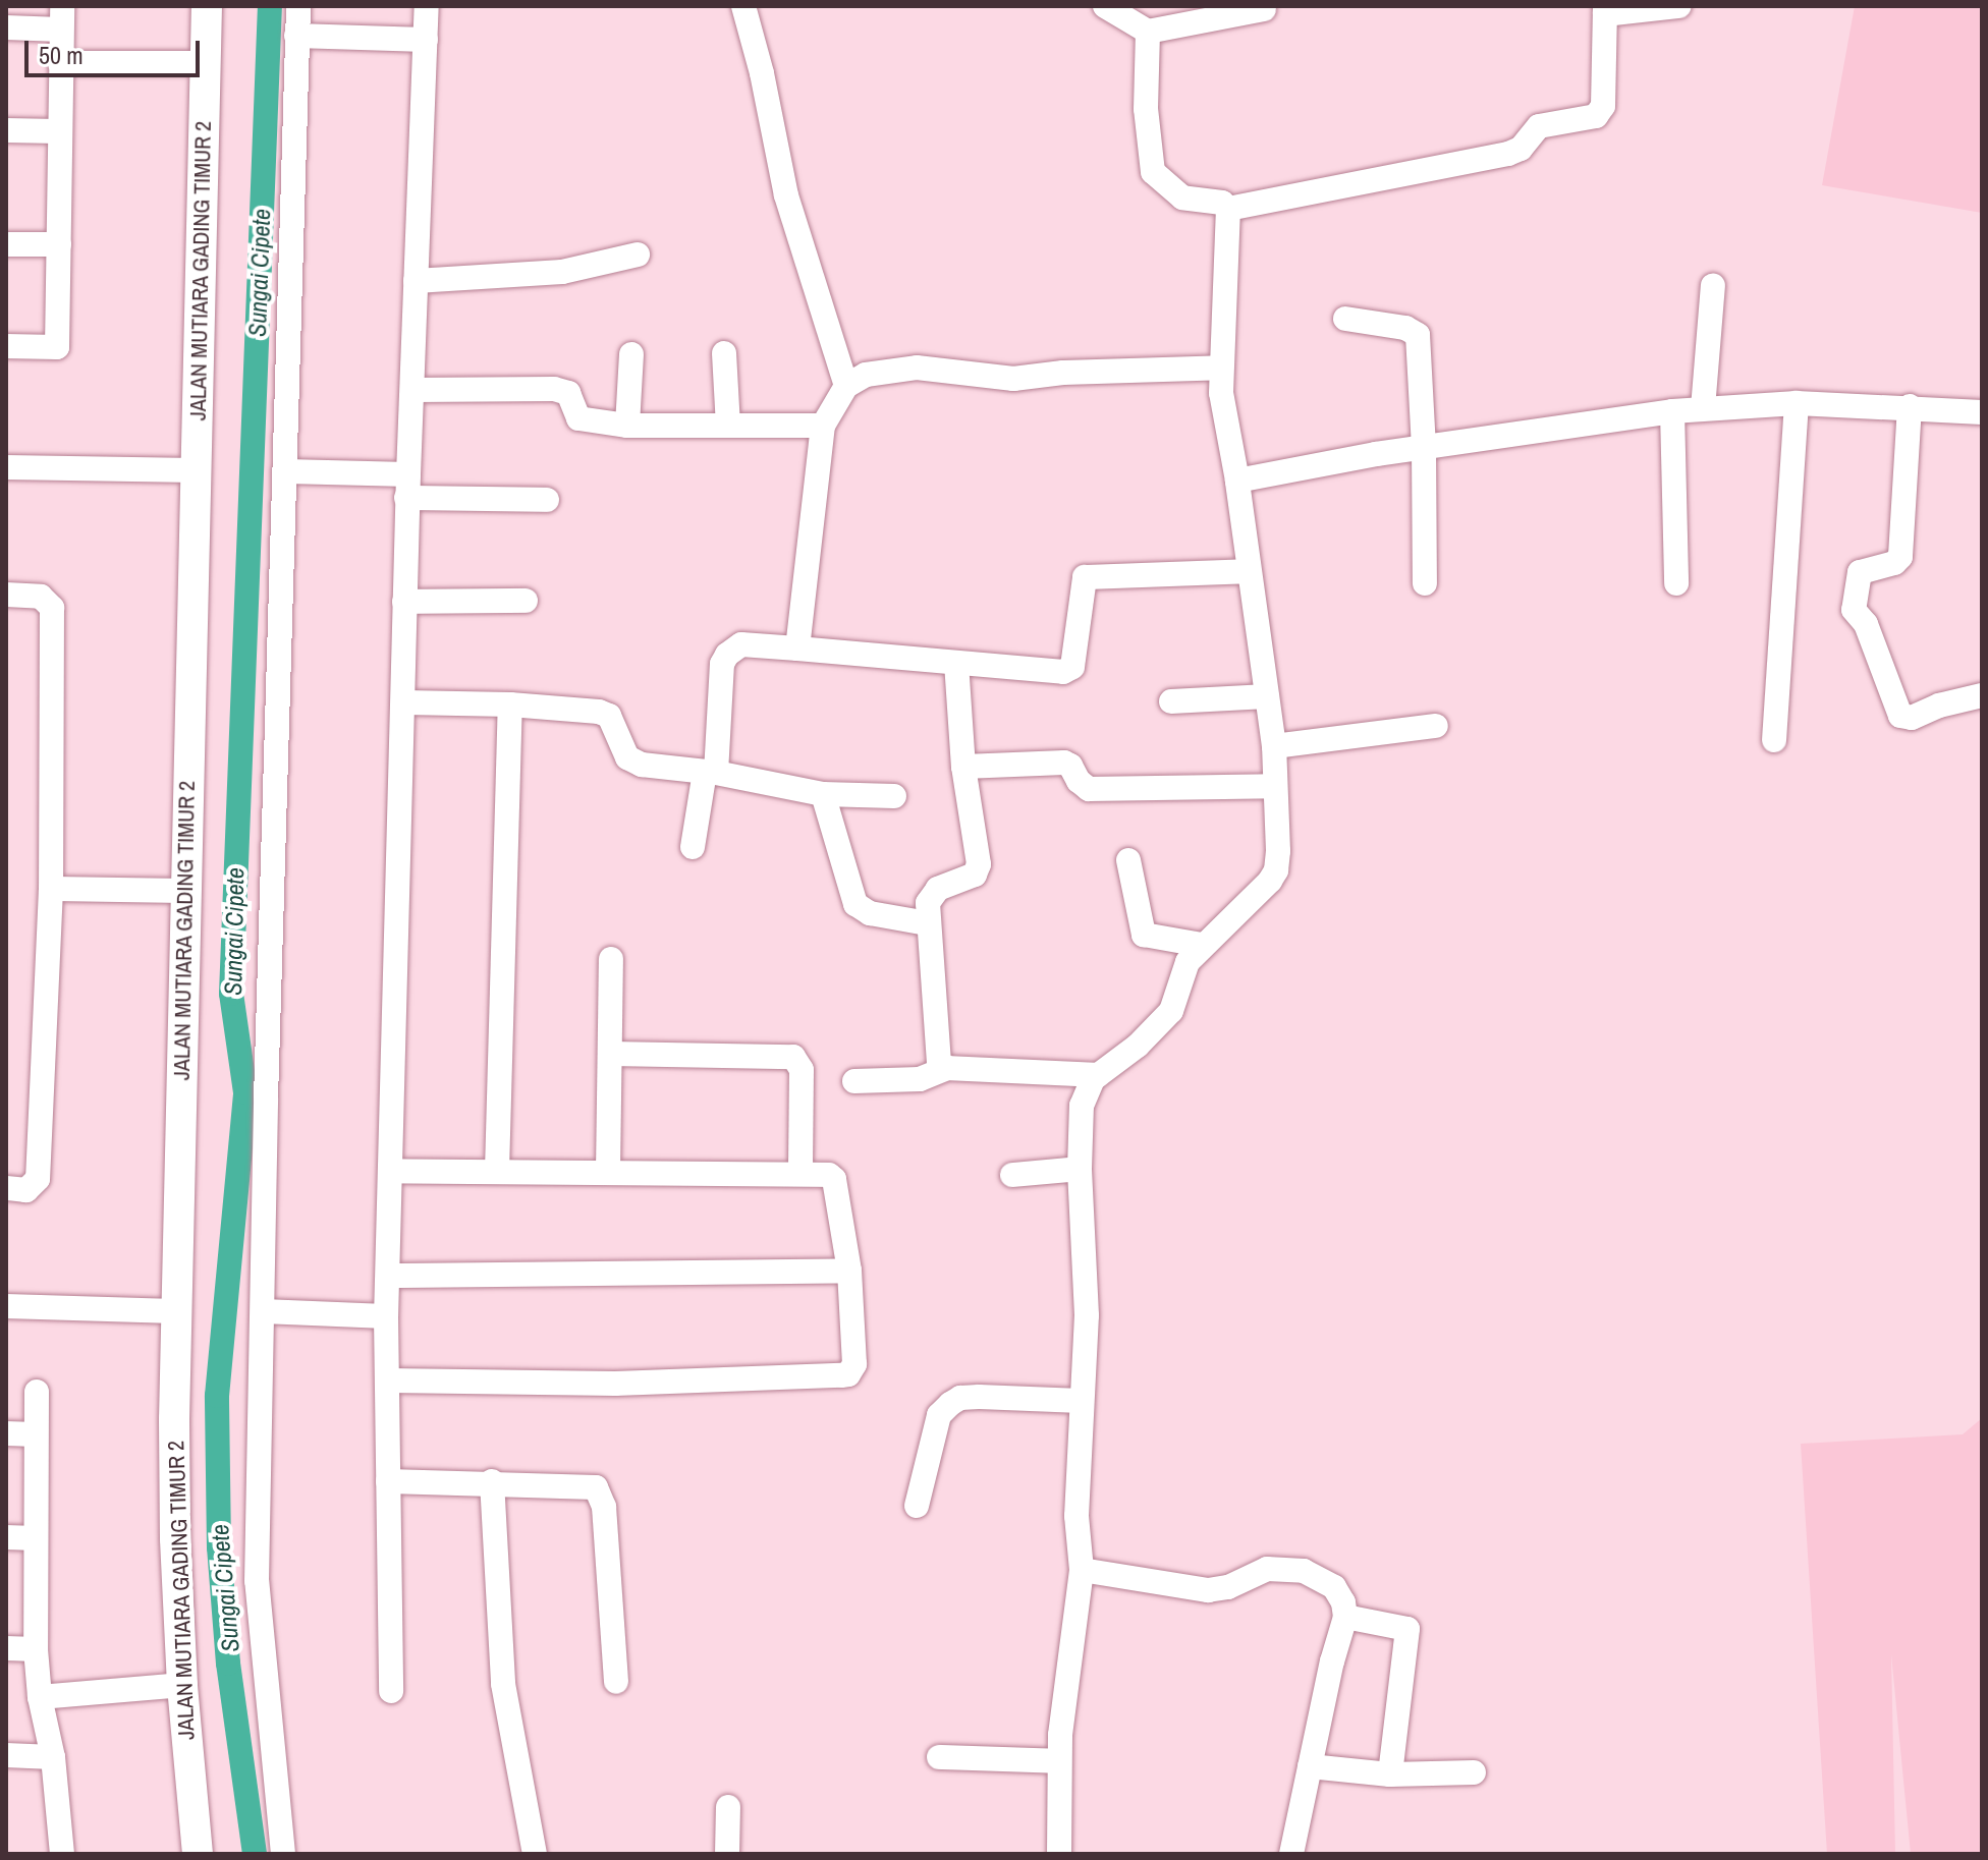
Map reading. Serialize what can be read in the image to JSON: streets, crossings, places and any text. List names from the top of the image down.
{
  "streets": {
    "street": ["JALAN MUTIARA GADING TIMUR 2"]
  },
  "water": ["Sungai Cipete"],
  "scale_bar": "50 m"
}
